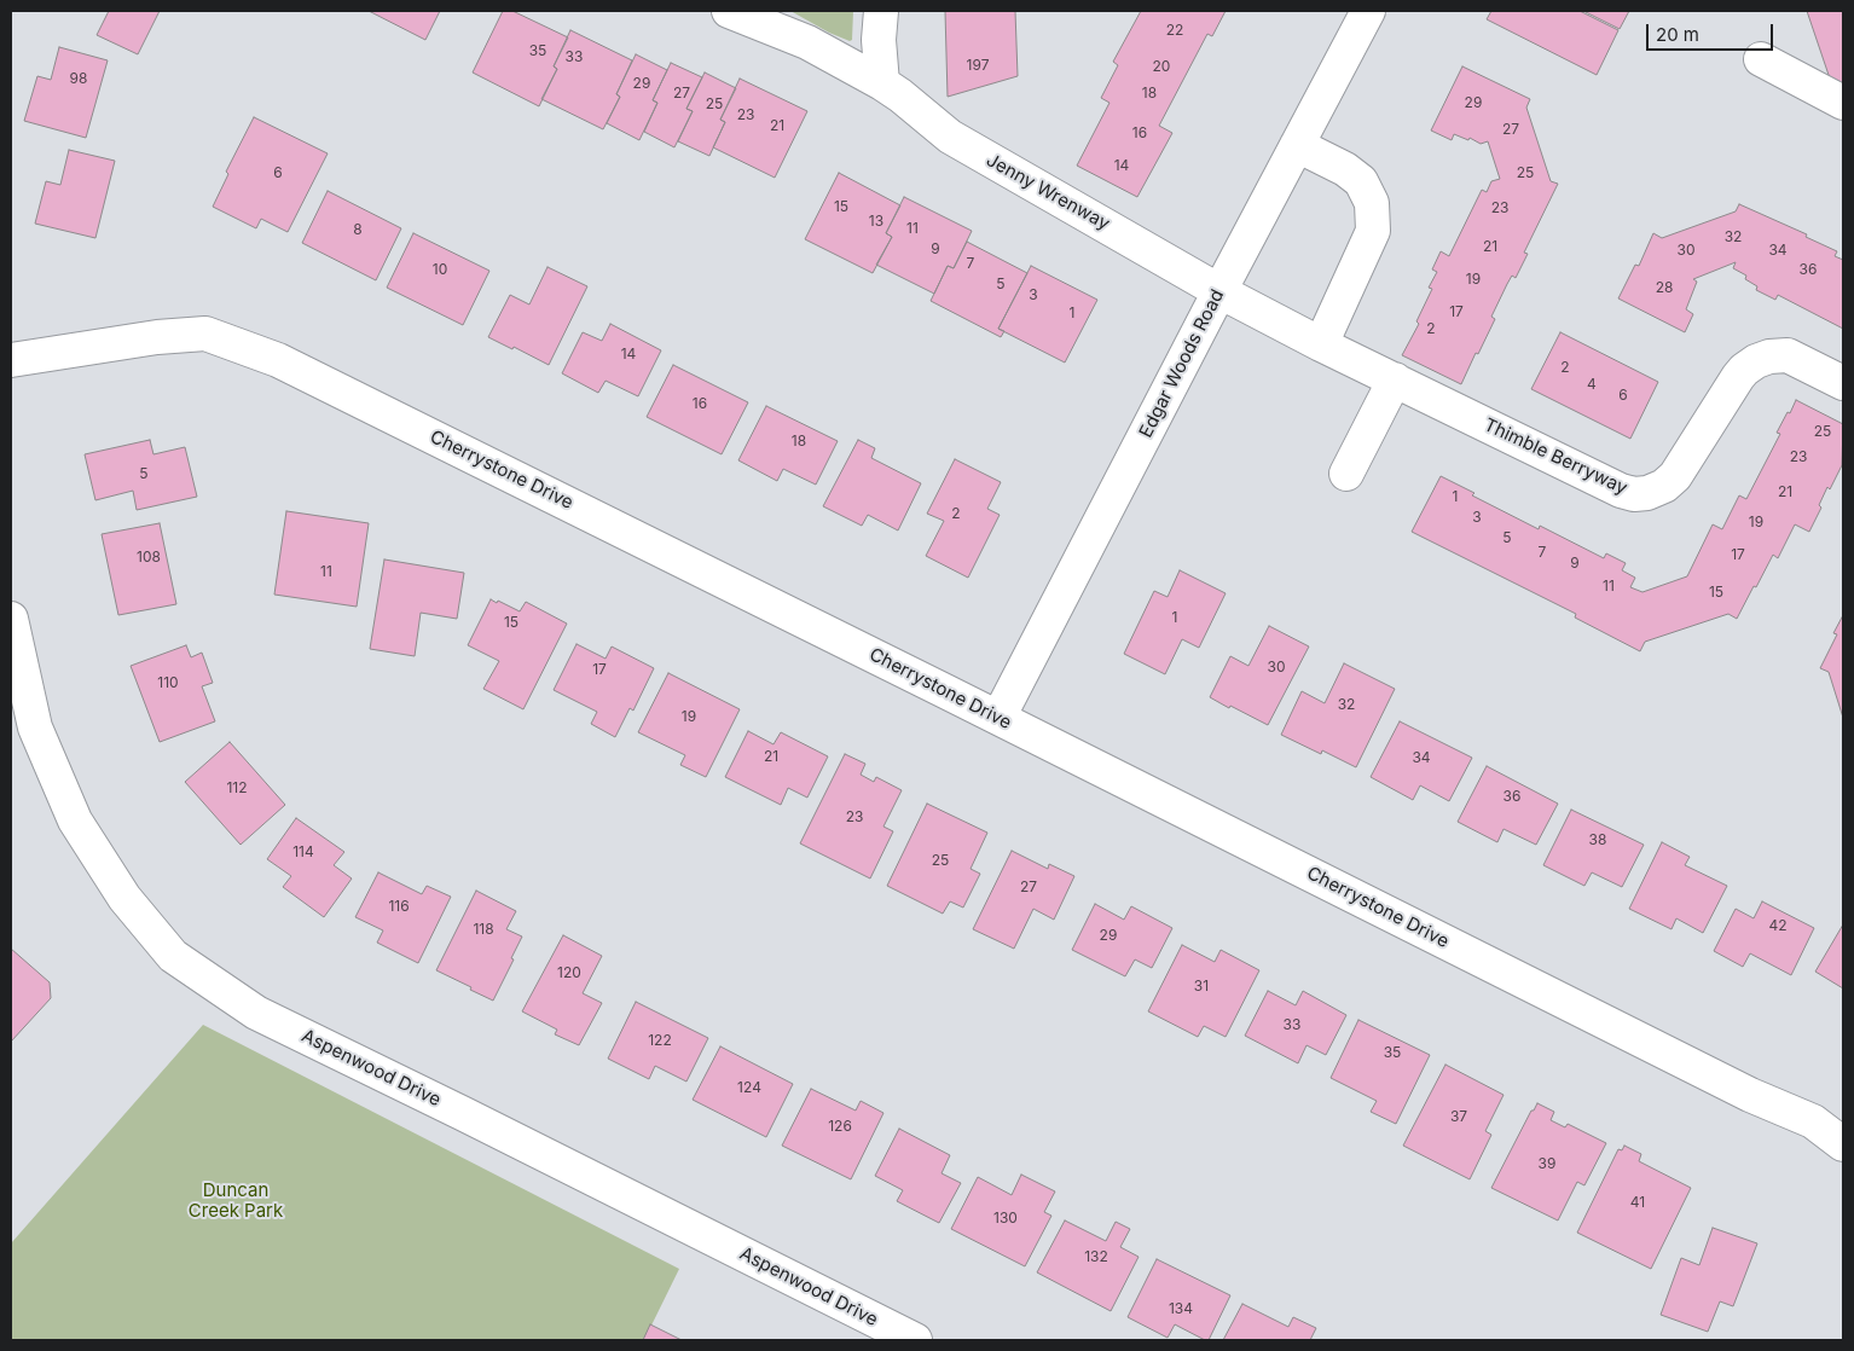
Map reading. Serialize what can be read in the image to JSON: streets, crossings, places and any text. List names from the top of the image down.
{
  "streets": {
    "street": [
      "Jenny Wrenway",
      "Edgar Woods Road",
      "Thimble Berryway",
      "Cherrystone Drive",
      "Aspenwood Drive"
    ]
  },
  "crossings": [
    ["Jenny Wrenway", "Edgar Woods Road"],
    ["Jenny Wrenway", "Thimble Berryway"],
    ["Edgar Woods Road", "Thimble Berryway"],
    ["Edgar Woods Road", "Cherrystone Drive"]
  ],
  "parks": ["Duncan Creek Park"],
  "house_numbers": [
    "22",
    "35",
    "33",
    "197",
    "20",
    "98",
    "29",
    "27",
    "18",
    "29",
    "25",
    "23",
    "21",
    "27",
    "16",
    "14",
    "6",
    "25",
    "15",
    "23",
    "13",
    "11",
    "8",
    "32",
    "21",
    "9",
    "30",
    "34",
    "7",
    "10",
    "36",
    "19",
    "5",
    "28",
    "3",
    "17",
    "1",
    "2",
    "14",
    "2",
    "4",
    "6",
    "16",
    "25",
    "18",
    "23",
    "5",
    "21",
    "1",
    "2",
    "3",
    "19",
    "5",
    "7",
    "17",
    "108",
    "9",
    "11",
    "11",
    "15",
    "1",
    "15",
    "30",
    "17",
    "110",
    "32",
    "19",
    "21",
    "34",
    "112",
    "36",
    "23",
    "38",
    "114",
    "25",
    "27",
    "116",
    "42",
    "118",
    "29",
    "120",
    "31",
    "33",
    "122",
    "35",
    "124",
    "37",
    "126",
    "39",
    "41",
    "130",
    "132",
    "134"
  ],
  "scale_bar": "20 m"
}
